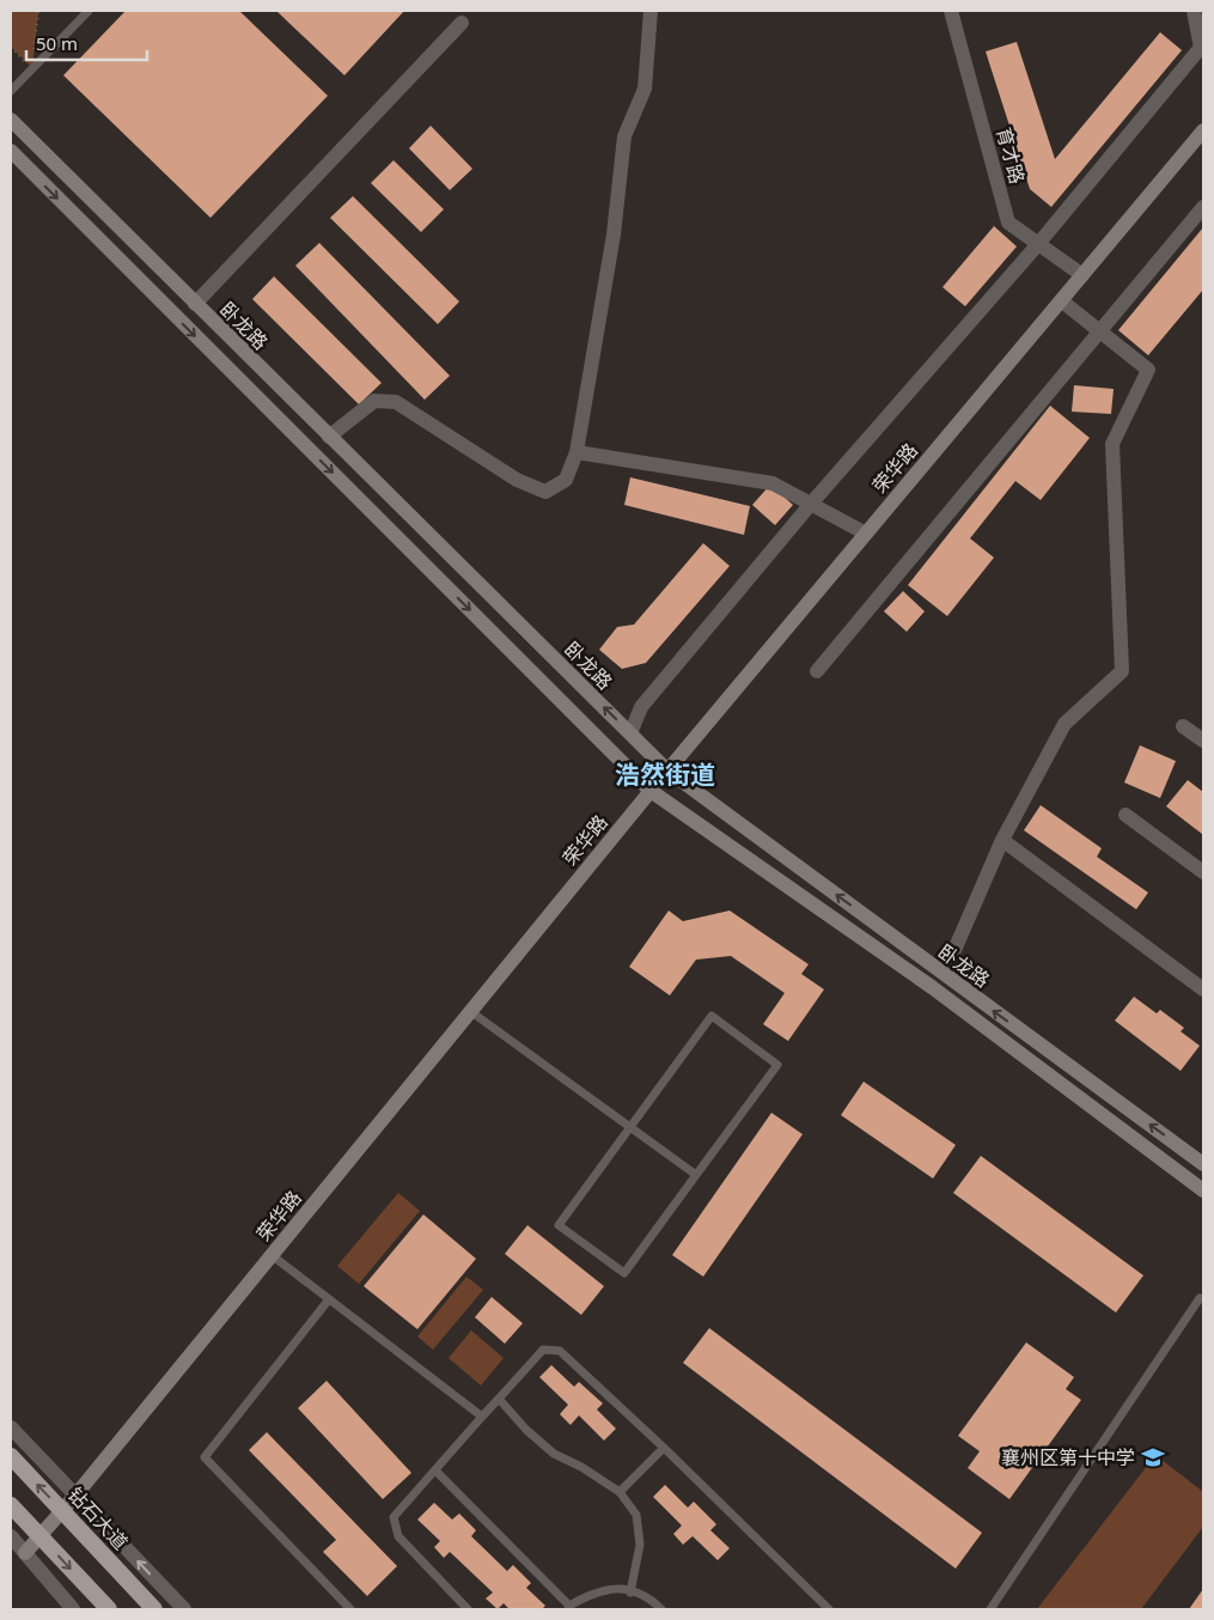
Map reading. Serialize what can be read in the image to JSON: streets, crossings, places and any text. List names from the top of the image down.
{
  "streets": {
    "highway": ["钻石大道"],
    "main road": ["卧龙路", "荣华路"],
    "street": ["育才路"]
  },
  "crossings": [
    ["育才路", "荣华路"],
    ["卧龙路", "荣华路"],
    ["荣华路", "钻石大道"]
  ],
  "districts": ["浩然街道"],
  "places": {
    "school or university": ["襄州区第十中学"]
  },
  "scale_bar": "50 m"
}
